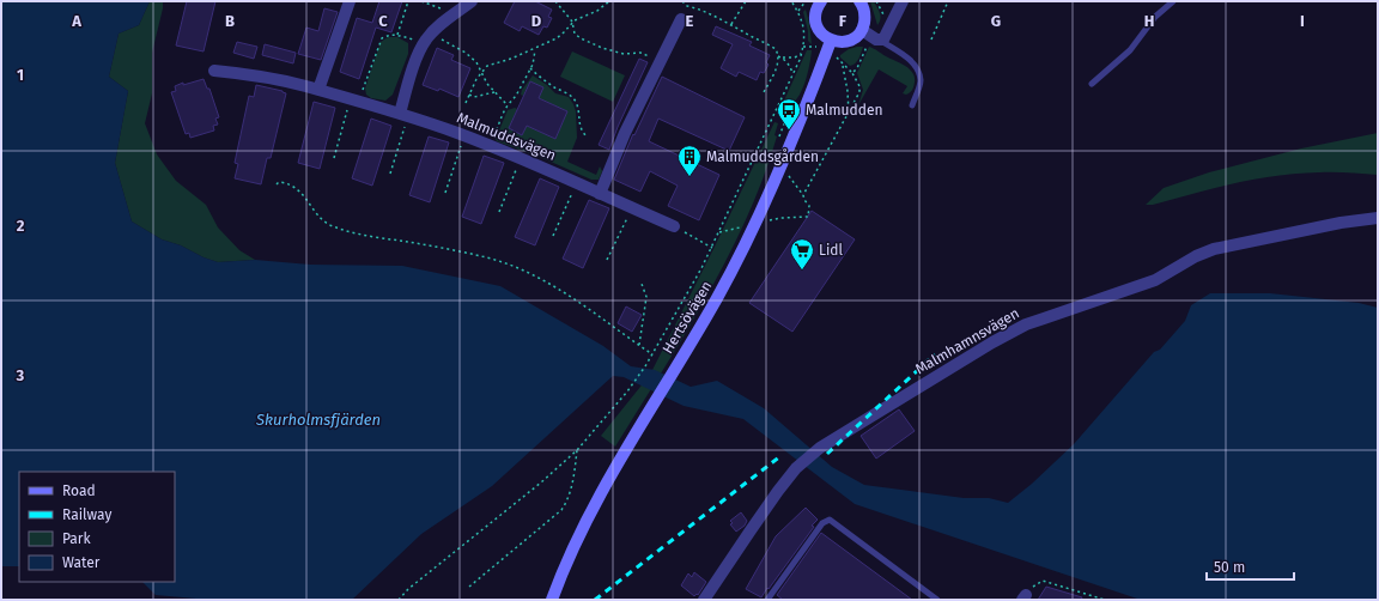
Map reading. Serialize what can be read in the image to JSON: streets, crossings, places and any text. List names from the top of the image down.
{
  "streets": {
    "main road": ["Hertsövägen"],
    "street": ["Malmuddsvägen", "Malmhamnsvägen"]
  },
  "water": ["Skurholmsfjärden"],
  "places": {
    "bus stop": ["Malmudden"],
    "building": ["Malmuddsgården"],
    "supermarket": ["Lidl"]
  },
  "legend": [
    "Road",
    "Railway",
    "Park",
    "Water"
  ],
  "scale_bar": "50 m",
  "grid": {
    "columns": [
      "A",
      "B",
      "C",
      "D",
      "E",
      "F",
      "G",
      "H",
      "I"
    ],
    "rows": ["1", "2", "3"]
  }
}
